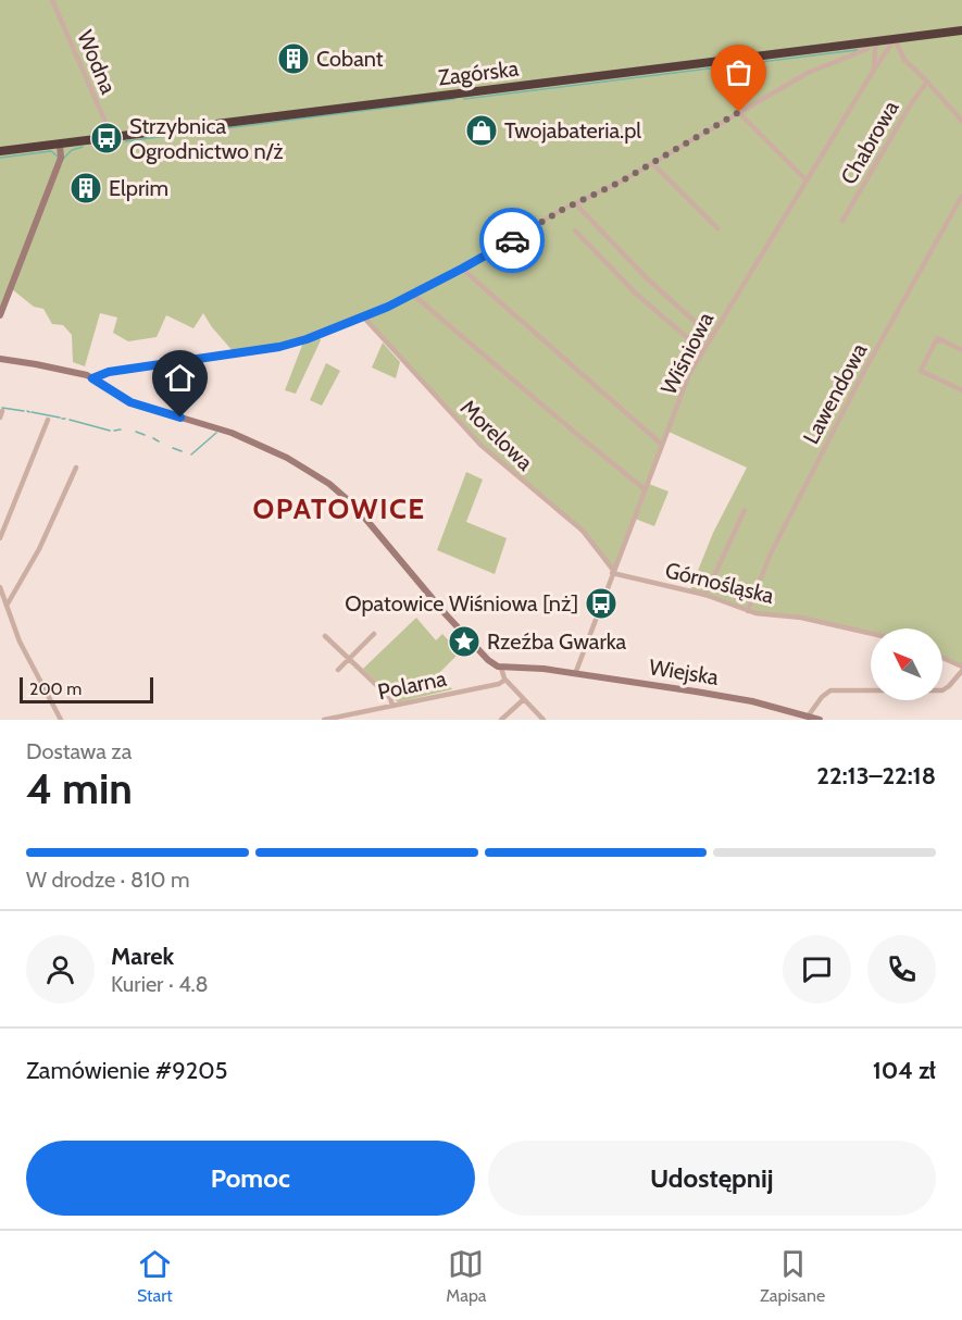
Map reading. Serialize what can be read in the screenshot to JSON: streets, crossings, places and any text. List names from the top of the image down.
{
  "streets": {
    "highway": ["Zagórska"],
    "street": [
      "Wodna",
      "Chabrowa",
      "Wiśniowa",
      "Lawendowa",
      "Morelowa",
      "Górnośląska",
      "Wiejska",
      "Polarna"
    ]
  },
  "crossings": [
    ["Wodna", "Zagórska"],
    ["Zagórska", "Wiśniowa"],
    ["Wiśniowa", "Morelowa"],
    ["Wiśniowa", "Górnośląska"],
    ["Wiśniowa", "Wiejska"],
    ["Lawendowa", "Górnośląska"],
    ["Morelowa", "Górnośląska"]
  ],
  "districts": ["OPATOWICE"],
  "places": {
    "building": ["Cobant", "Elprim"],
    "shop": ["Twojabateria.pl"],
    "bus stop": ["Strzybnica Ogrodnictwo n/ż", "Opatowice Wiśniowa [nż]"],
    "place": ["Rzeźba Gwarka"]
  },
  "scale_bar": "200 m",
  "north": "top left",
  "page": {
    "scale": "200 m",
    "heading": ["4 min", "Dostawa za", "22:13–22:18"],
    "panel": [
      "Marek",
      "Kurier · 4.8",
      "Zamówienie #9205",
      "104 zł"
    ],
    "bar": "W drodze · 810 m",
    "buttons": ["Pomoc", "Udostępnij"],
    "tabs": ["Start", "Mapa", "Zapisane"]
  }
}
